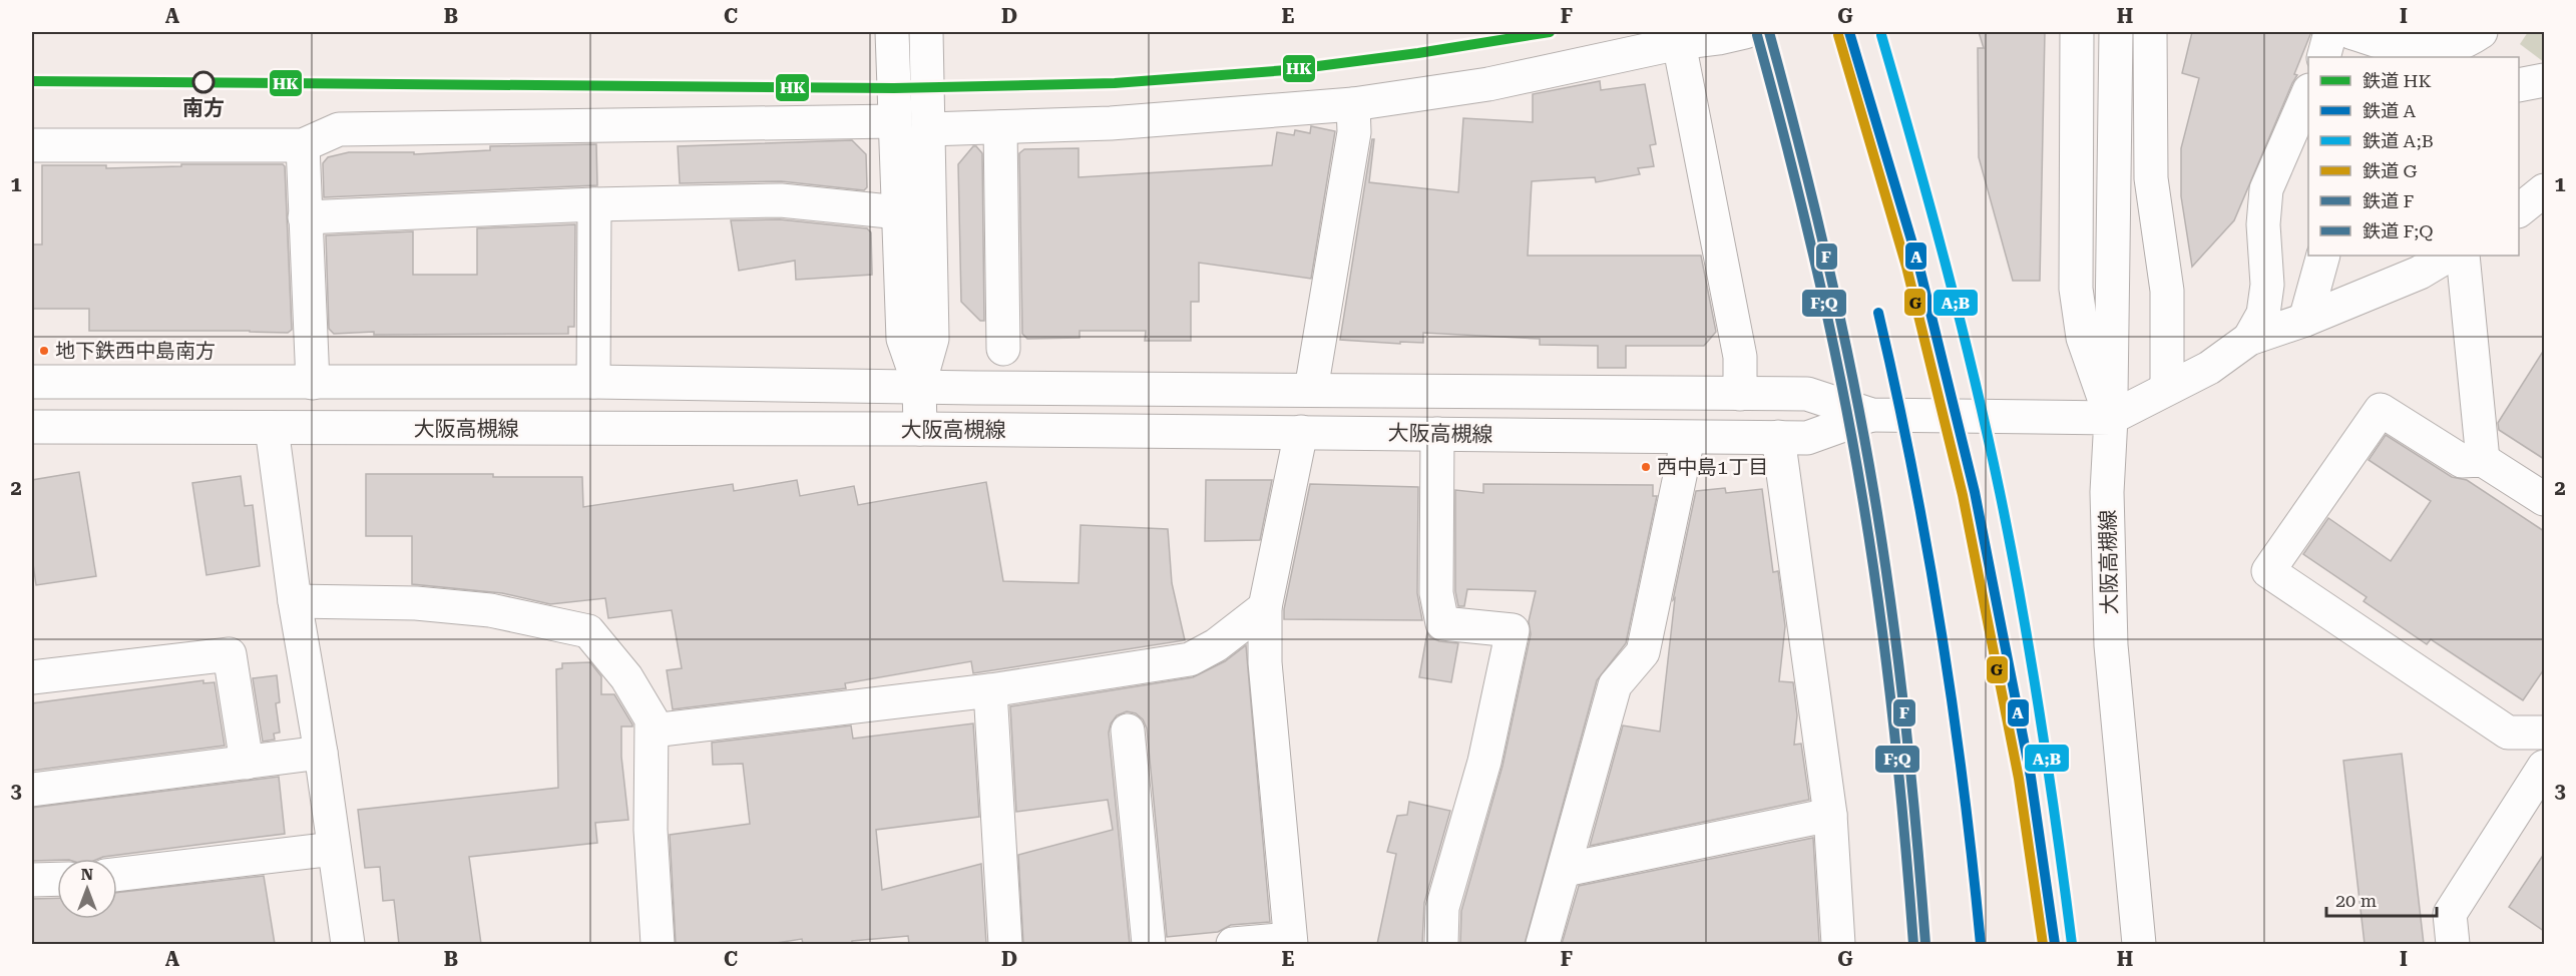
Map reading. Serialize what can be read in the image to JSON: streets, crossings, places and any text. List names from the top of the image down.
{
  "streets": {
    "street": ["大阪高槻線"]
  },
  "places": ["南方", "地下鉄西中島南方", "西中島1丁目"],
  "lines": [
    "rail line HK",
    "rail line A",
    "rail line F",
    "rail line A;B",
    "rail line G",
    "rail line F;Q"
  ],
  "legend": [
    "鉄道 HK",
    "鉄道 A",
    "鉄道 A;B",
    "鉄道 G",
    "鉄道 F",
    "鉄道 F;Q"
  ],
  "scale_bar": "20 m",
  "north": "top",
  "grid": {
    "columns": [
      "A",
      "B",
      "C",
      "D",
      "E",
      "F",
      "G",
      "H",
      "I"
    ],
    "rows": ["1", "2", "3"]
  }
}
